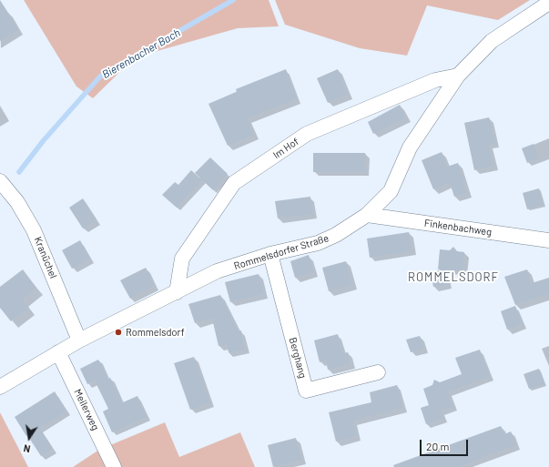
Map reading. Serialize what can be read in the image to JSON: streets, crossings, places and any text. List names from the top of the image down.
{
  "streets": {
    "street": [
      "Im Hof",
      "Finkenbachweg",
      "Rommelsdorfer Straße",
      "Kranüchel",
      "Berghang",
      "Meilerweg"
    ]
  },
  "crossings": [
    ["Im Hof", "Rommelsdorfer Straße"],
    ["Finkenbachweg", "Rommelsdorfer Straße"],
    ["Rommelsdorfer Straße", "Kranüchel"],
    ["Rommelsdorfer Straße", "Berghang"],
    ["Rommelsdorfer Straße", "Meilerweg"]
  ],
  "districts": ["ROMMELSDORF"],
  "water": ["Bierenbacher Bach"],
  "places": ["Rommelsdorf"],
  "scale_bar": "20 m",
  "north": "bottom"
}
